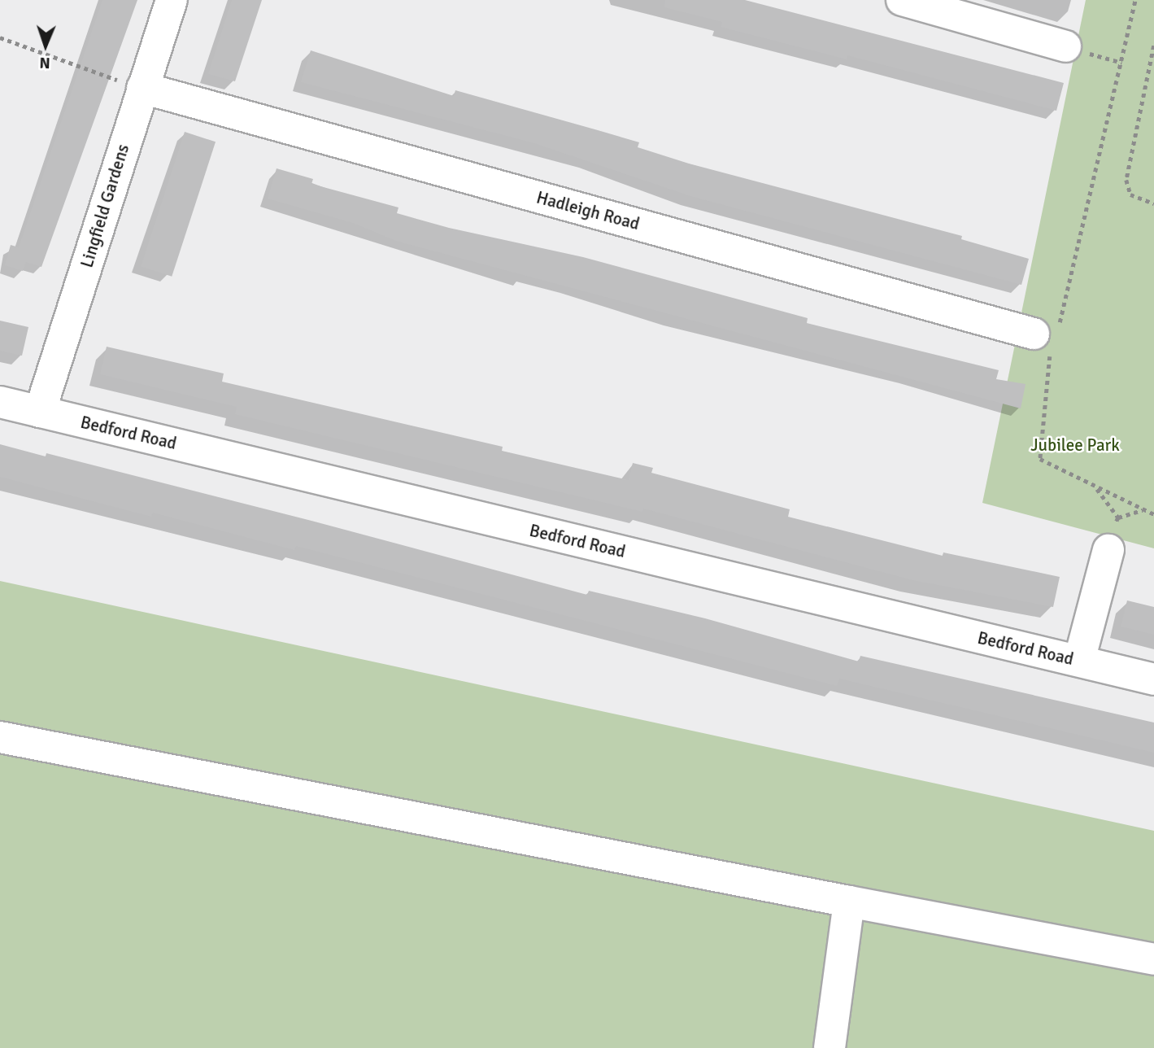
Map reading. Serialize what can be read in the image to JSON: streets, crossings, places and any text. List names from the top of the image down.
{
  "streets": {
    "street": ["Lingfield Gardens", "Hadleigh Road", "Bedford Road"]
  },
  "crossings": [
    ["Lingfield Gardens", "Hadleigh Road"],
    ["Lingfield Gardens", "Bedford Road"]
  ],
  "parks": ["Jubilee Park"],
  "north": "bottom"
}
